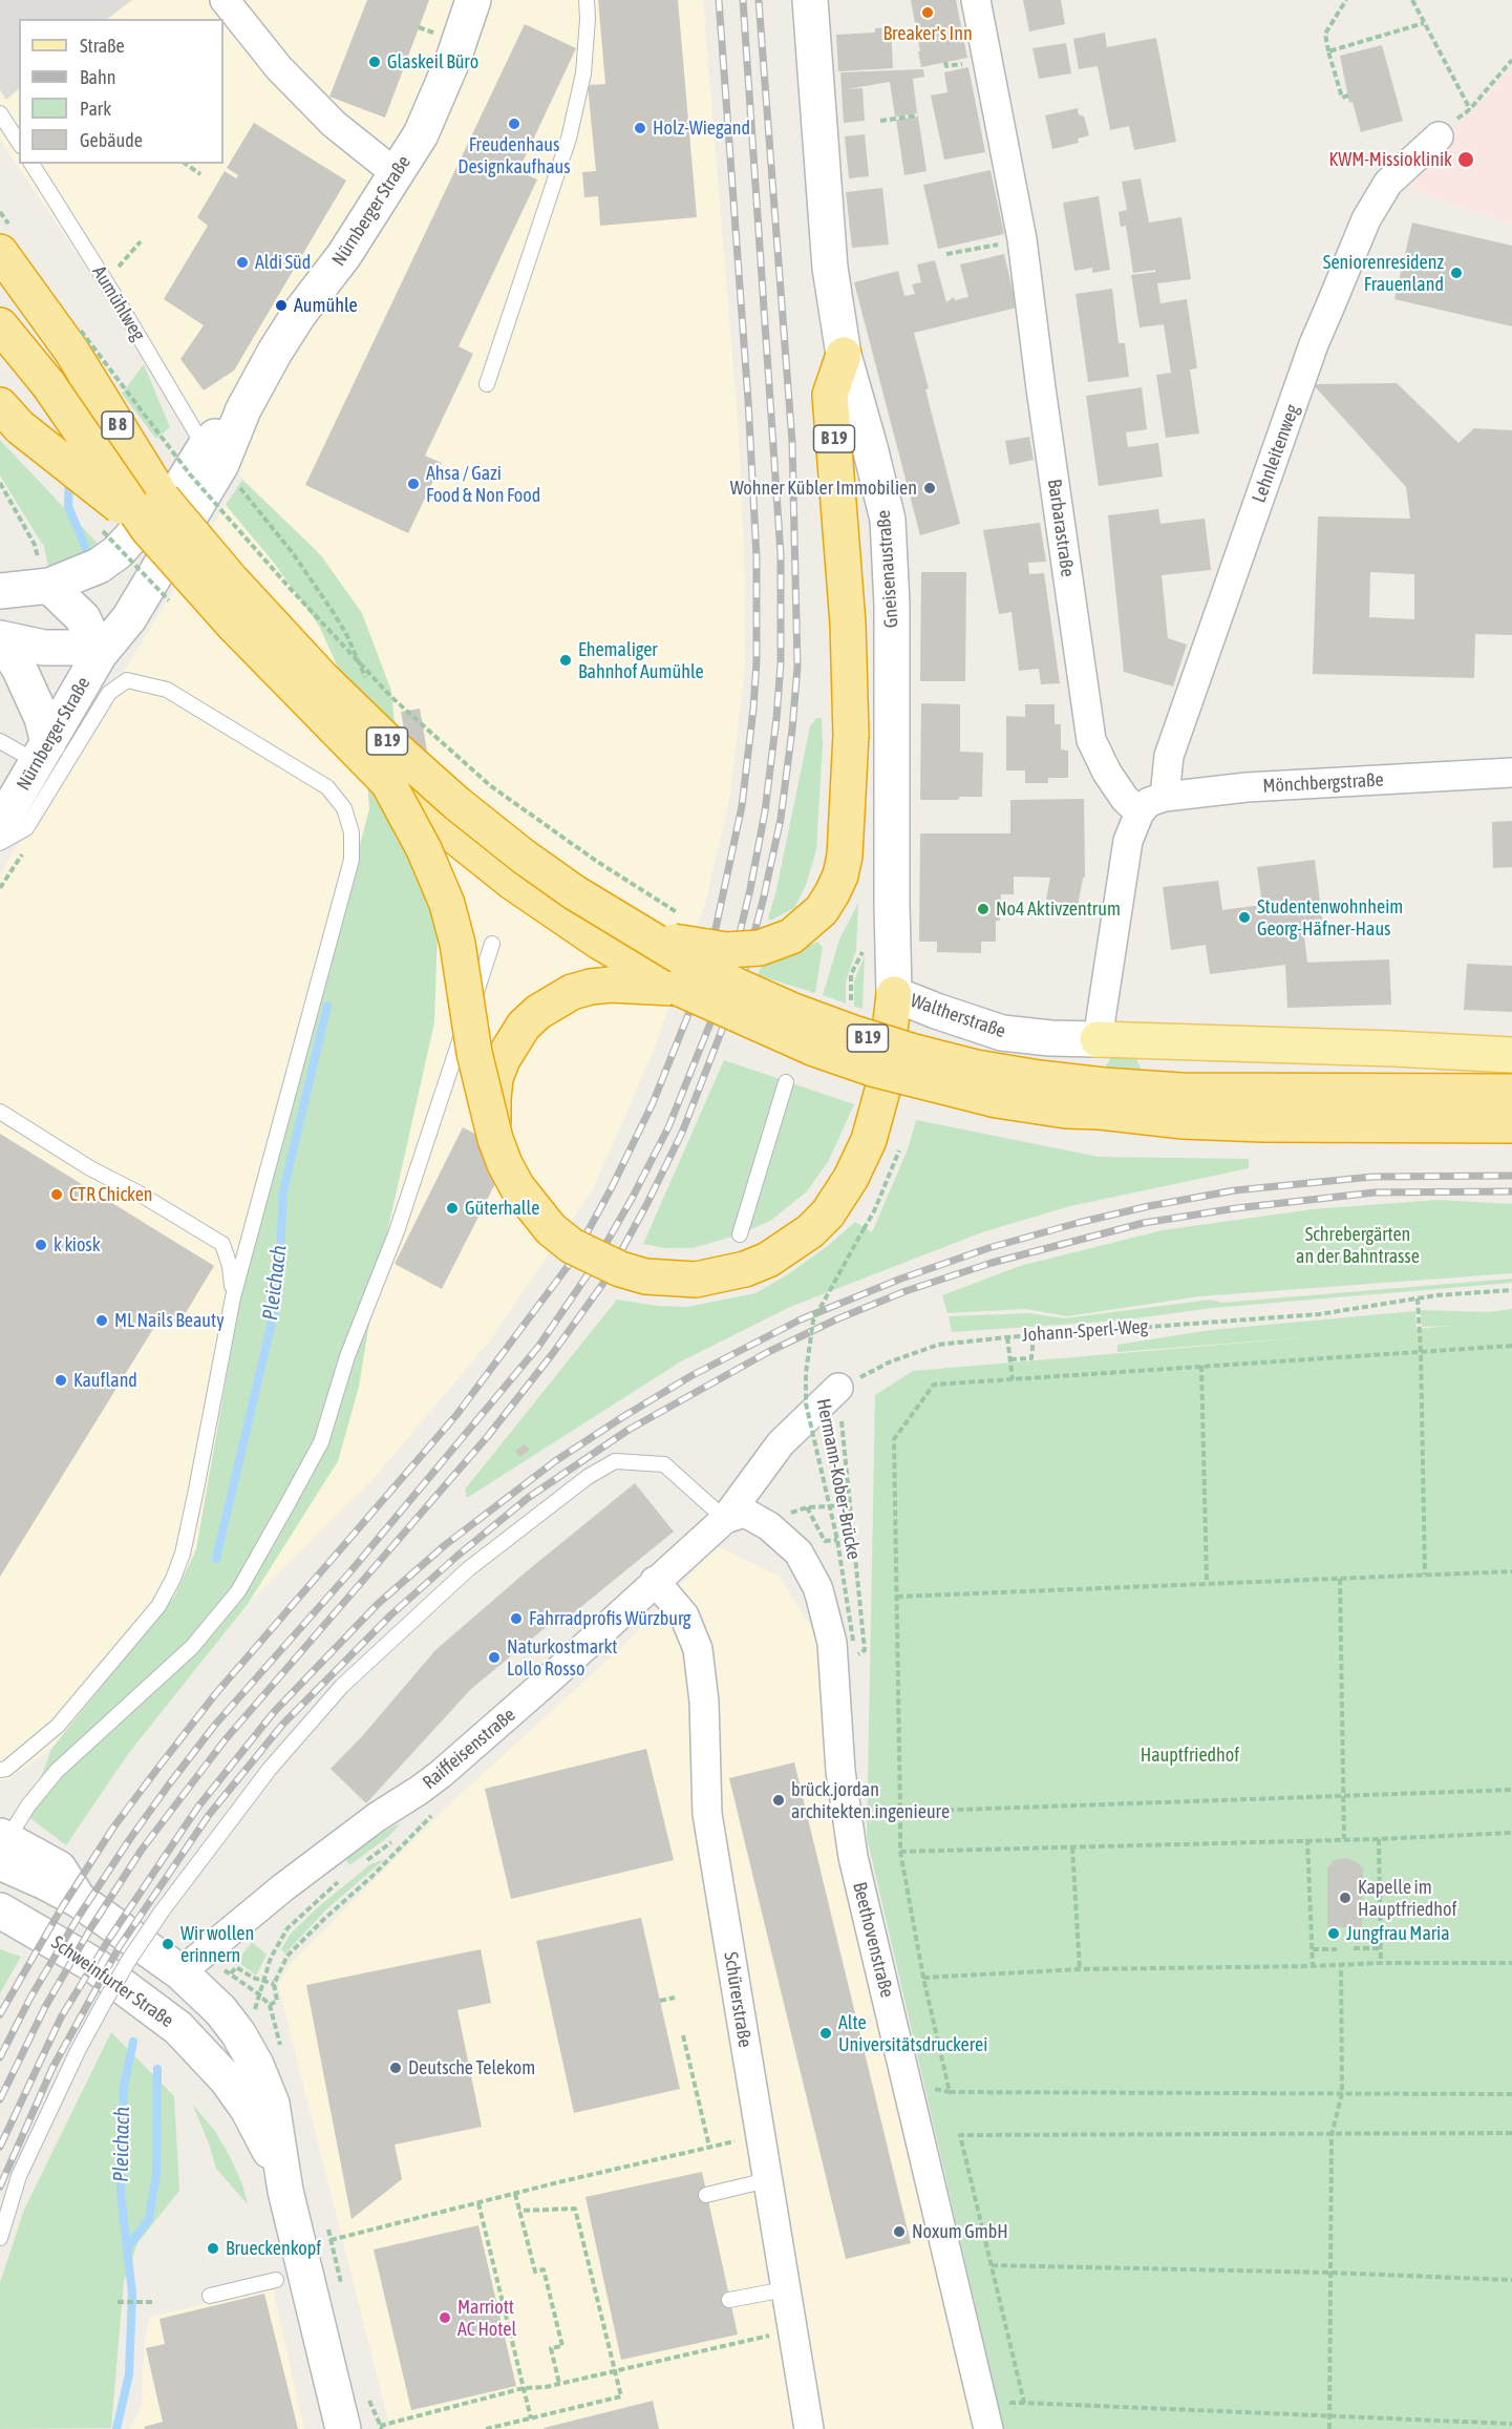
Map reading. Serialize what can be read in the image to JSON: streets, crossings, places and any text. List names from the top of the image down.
{
  "streets": {
    "highway": ["B 8", "B 19"],
    "street": [
      "Nürnberger Straße",
      "Lehnleitenweg",
      "Barbarastraße",
      "Gneisenaustraße",
      "Mönchbergstraße",
      "Waltherstraße",
      "Raiffeisenstraße",
      "Beethovenstraße",
      "Schweinfurter Straße",
      "Schürerstraße"
    ],
    "lane": ["Aumühlweg"],
    "path": ["Johann-Sperl-Weg", "Hermann-Kober-Brücke"]
  },
  "crossings": [
    ["Nürnberger Straße", "Aumühlweg"],
    ["Nürnberger Straße", "B 8"],
    ["Nürnberger Straße", "B 19"],
    ["B 8", "B 19"],
    ["B 19", "Gneisenaustraße"],
    ["Lehnleitenweg", "Mönchbergstraße"],
    ["Barbarastraße", "Mönchbergstraße"],
    ["Gneisenaustraße", "Waltherstraße"],
    ["Raiffeisenstraße", "Beethovenstraße"],
    ["Raiffeisenstraße", "Schweinfurter Straße"],
    ["Raiffeisenstraße", "Schürerstraße"]
  ],
  "water": ["Pleichach"],
  "parks": ["Schrebergärten an der Bahntrasse", "Hauptfriedhof"],
  "places": [
    "Breaker's Inn",
    "Glaskeil Büro",
    "Freudenhaus Designkaufhaus",
    "Holz-Wiegand",
    "KWM-Missioklinik",
    "Aldi Süd",
    "Seniorenresidenz Frauenland",
    "Aumühle",
    "Ahsa / Gazi Food & Non Food",
    "Wohner Kübler Immobilien",
    "Ehemaliger Bahnhof Aumühle",
    "No4 Aktivzentrum",
    "Studentenwohnheim Georg-Häfner-Haus",
    "CTR Chicken",
    "Güterhalle",
    "k kiosk",
    "ML Nails Beauty",
    "Kaufland",
    "Fahrradprofis Würzburg",
    "Naturkostmarkt Lollo Rosso",
    "brück.jordan architekten.ingenieure",
    "Kapelle im Hauptfriedhof",
    "Jungfrau Maria",
    "Wir wollen erinnern",
    "Alte Universitätsdruckerei",
    "Deutsche Telekom",
    "Noxum GmbH",
    "Brueckenkopf",
    "Marriott AC Hotel"
  ],
  "legend": [
    "Straße",
    "Bahn",
    "Park",
    "Gebäude"
  ]
}
